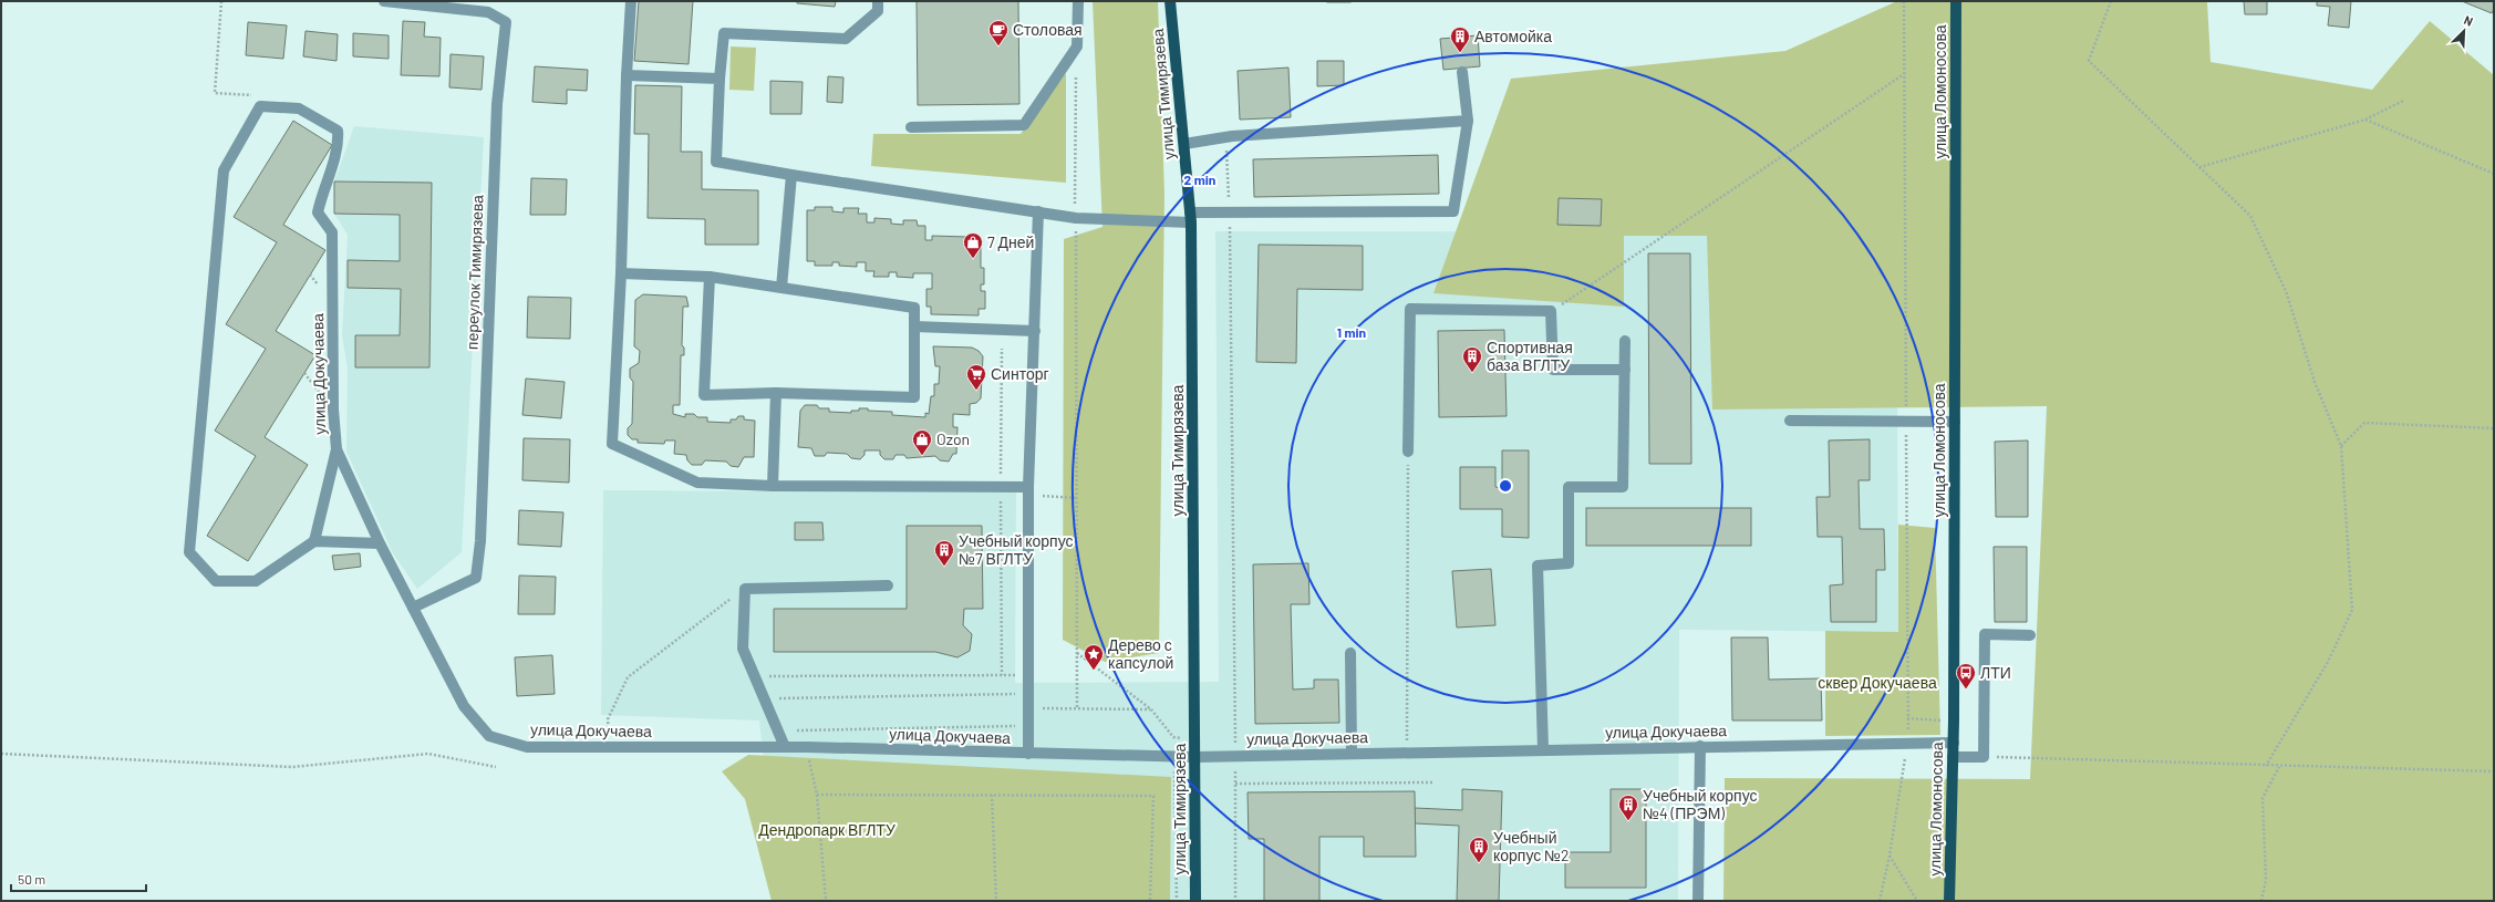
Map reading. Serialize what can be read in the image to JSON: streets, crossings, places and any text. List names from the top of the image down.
{
  "streets": {
    "main road": ["улица Ломоносова", "улица Тимирязева"],
    "street": ["переулок Тимирязева", "улица Докучаева"]
  },
  "crossings": [
    ["улица Ломоносова", "улица Докучаева"],
    ["улица Тимирязева", "улица Докучаева"],
    ["переулок Тимирязева", "улица Докучаева"]
  ],
  "parks": ["сквер Докучаева", "Дендропарк ВГЛТУ"],
  "places": {
    "cafe": ["Столовая"],
    "building": [
      "Автомойка",
      "Спортивная база ВГЛТУ",
      "Учебный корпус №7 ВГЛТУ",
      "Учебный корпус №4 (ПРЭМ)",
      "Учебный корпус №2"
    ],
    "shop": ["7 Дней", "Ozon"],
    "supermarket": ["Синторг"],
    "place": ["Дерево с капсулой"],
    "bus stop": ["ЛТИ"]
  },
  "scale_bar": "50 m",
  "north": "top right",
  "rings": ["2 min", "1 min"]
}
